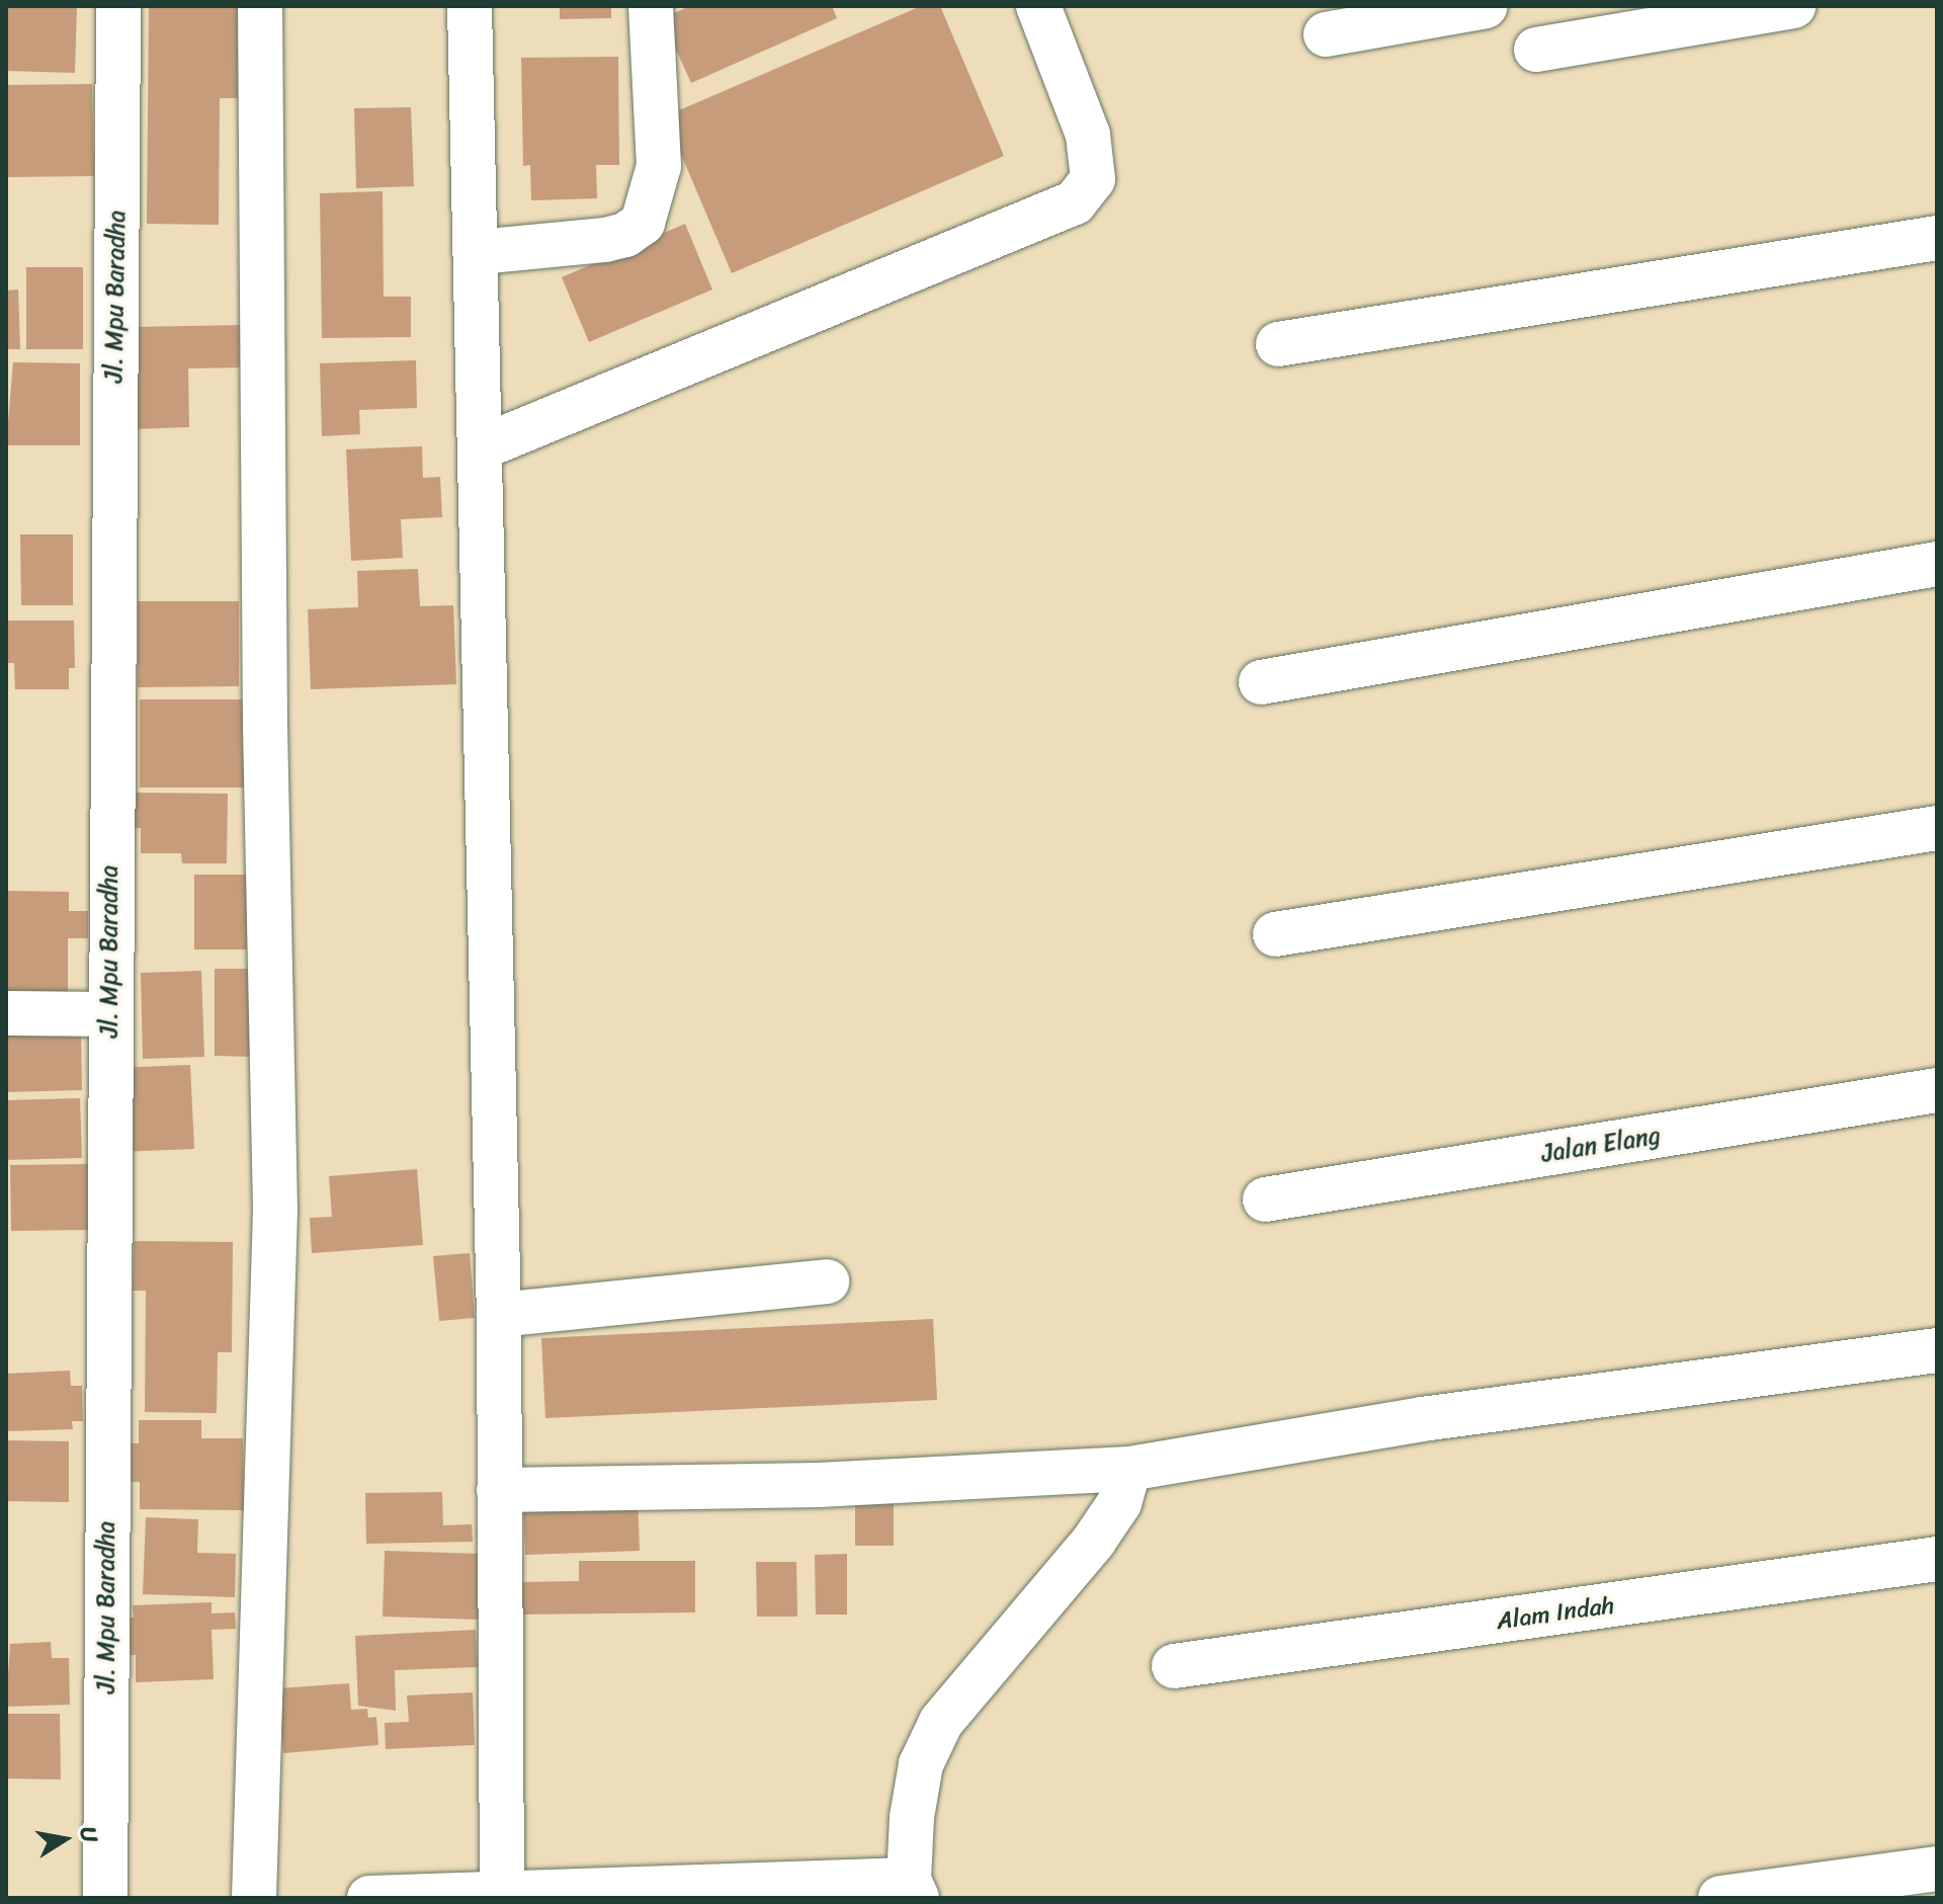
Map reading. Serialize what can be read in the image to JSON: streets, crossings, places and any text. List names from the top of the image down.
{
  "streets": {
    "street": ["Jl. Mpu Baradha", "Jalan Elang", "Alam Indah"]
  },
  "north": "right"
}
